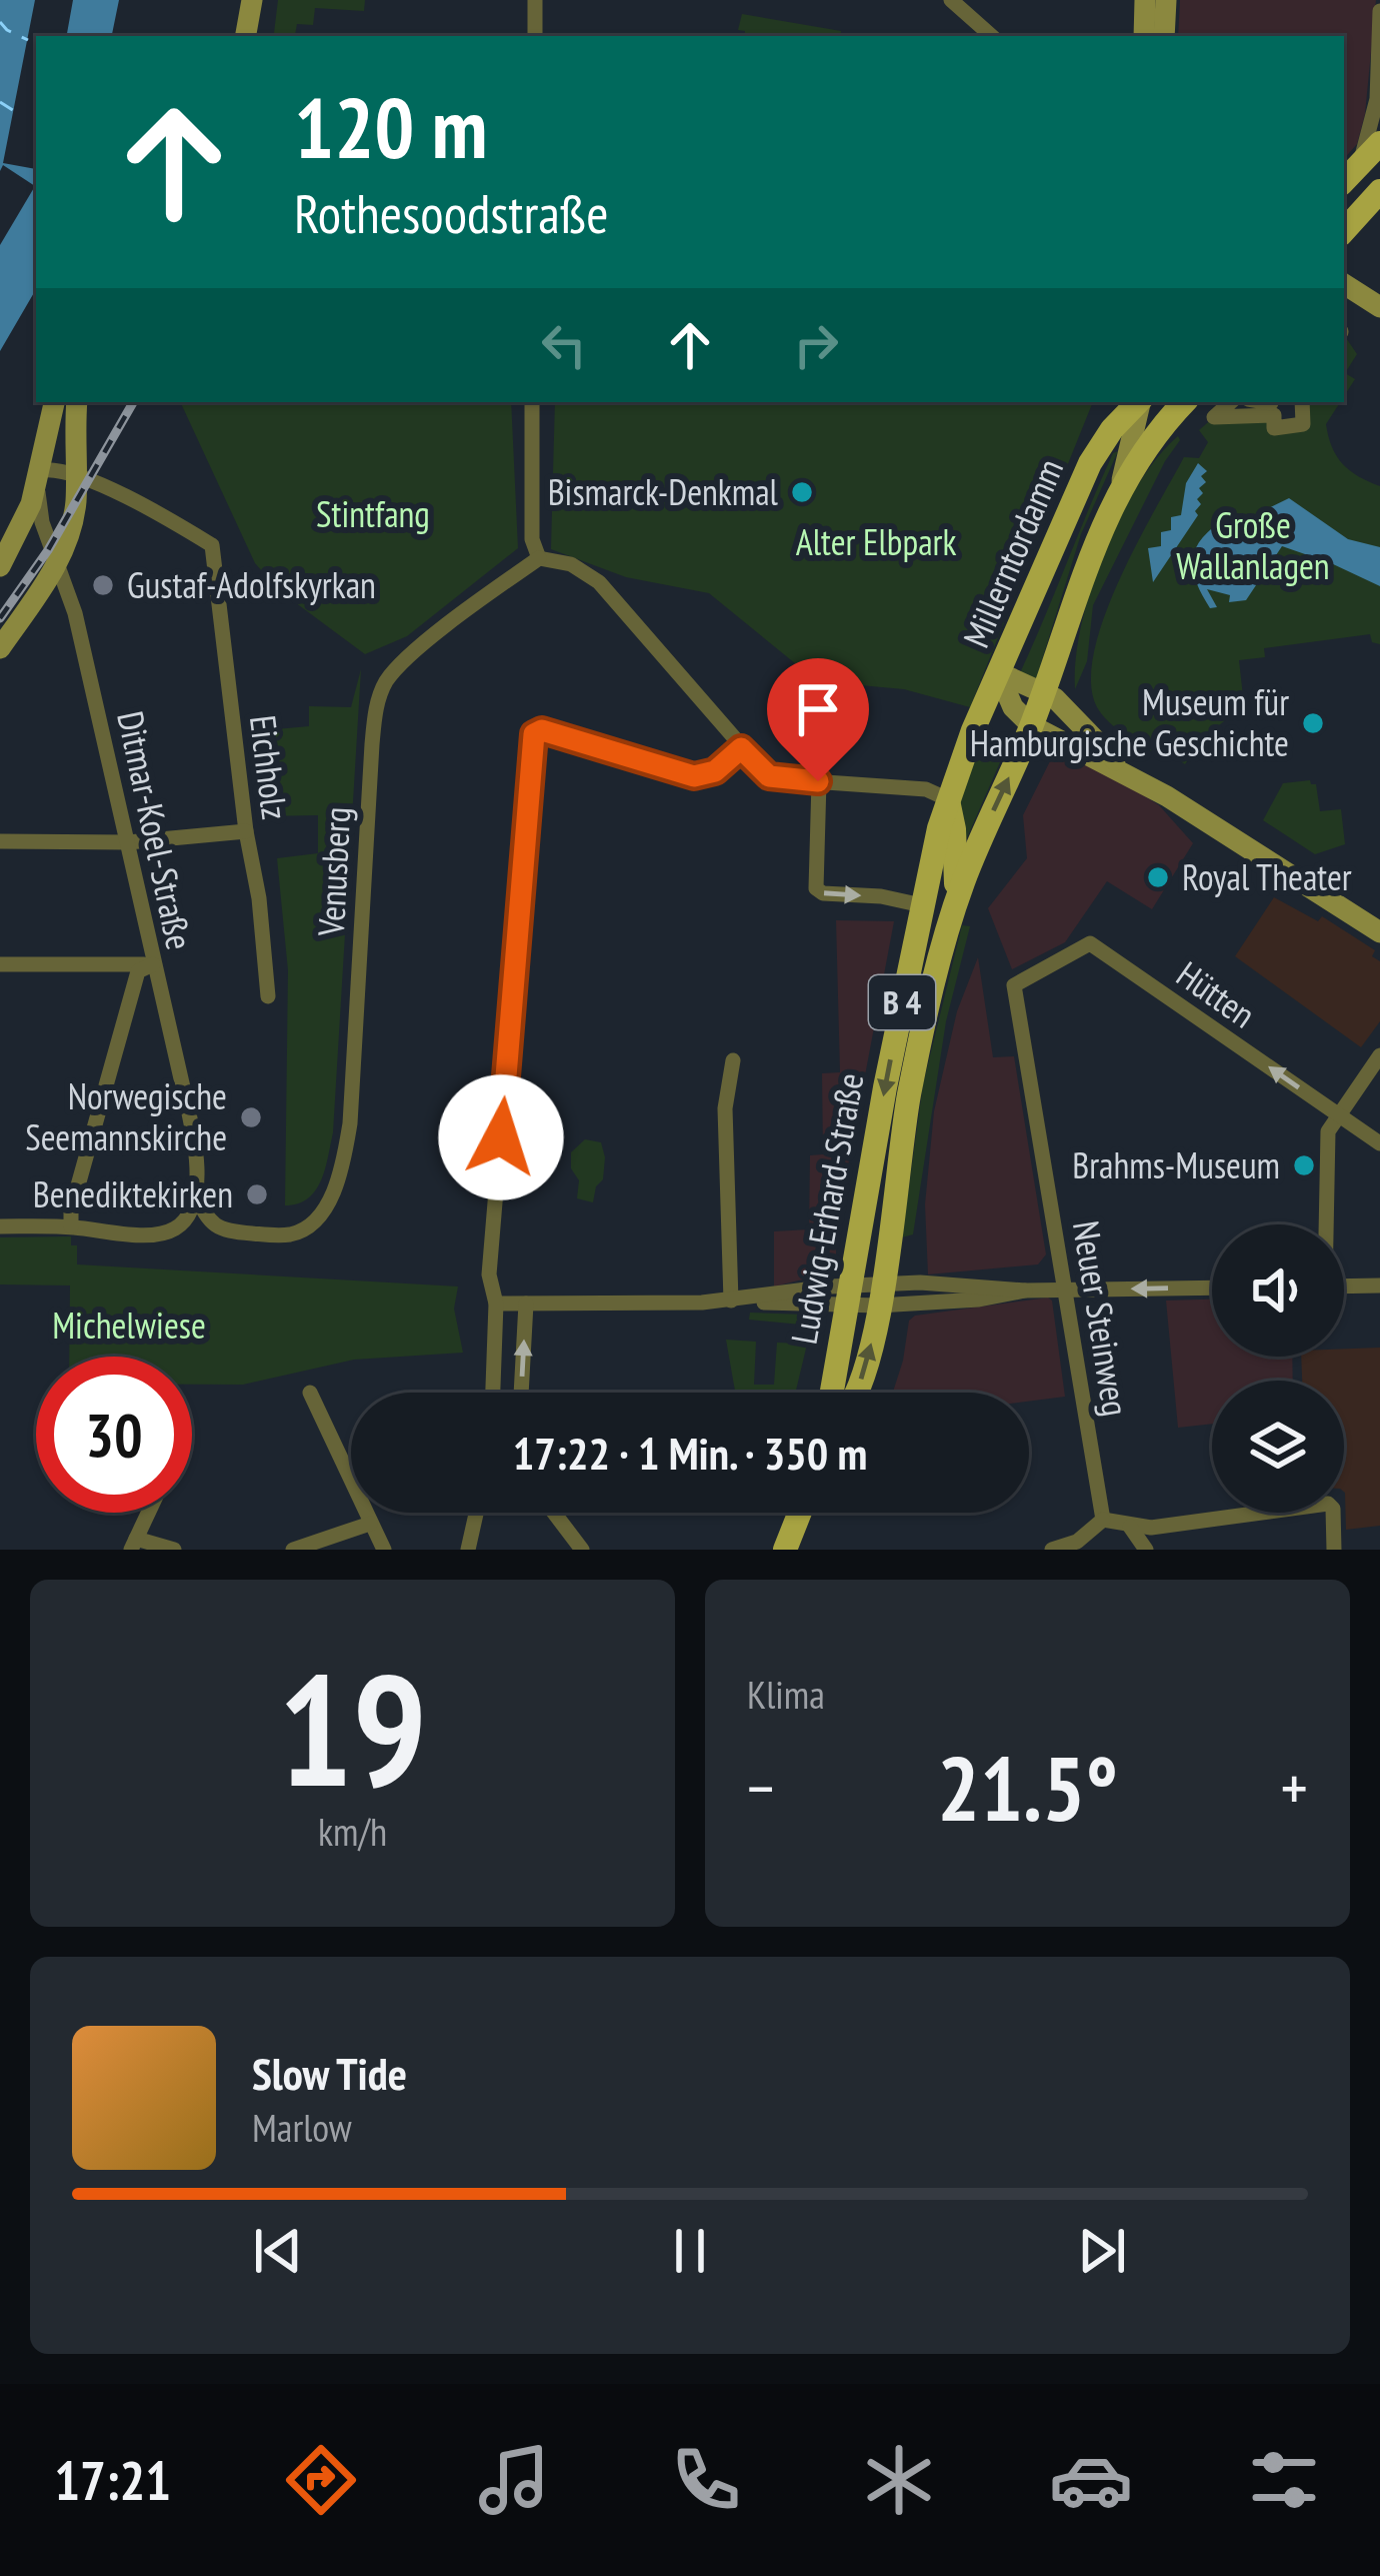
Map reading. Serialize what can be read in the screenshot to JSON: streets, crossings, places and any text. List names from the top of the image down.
{
  "streets": {
    "main road": ["Millerntordamm", "B 4", "Ludwig-Erhard-Straße"],
    "street": [
      "Eichholz",
      "Ditmar-Koel-Straße",
      "Venusberg",
      "Hütten",
      "Neuer Steinweg"
    ]
  },
  "crossings": [
    ["Millerntordamm", "B 4"],
    ["Millerntordamm", "Ludwig-Erhard-Straße"],
    ["Ditmar-Koel-Straße", "Venusberg"],
    ["Hütten", "Neuer Steinweg"]
  ],
  "one_way": ["Hütten"],
  "parks": [
    "Stintfang",
    "Große Wallanlagen",
    "Alter Elbpark",
    "Michelwiese"
  ],
  "places": [
    "Bismarck-Denkmal",
    "Gustaf-Adolfskyrkan",
    "Museum für Hamburgische Geschichte",
    "Royal Theater",
    "Norwegische Seemannskirche",
    "Brahms-Museum",
    "Benediktekirken"
  ],
  "page": {
    "turn": ["120 m", "Rothesoodstraße"],
    "limit": "30",
    "trip": "17:22 · 1 Min. · 350 m",
    "tile": [
      ["19", "km/h"],
      "Klima"
    ],
    "heat": ["−", "21.5°", "+"],
    "song": ["Slow Tide", "Marlow"],
    "tabs": "17:21"
  }
}
